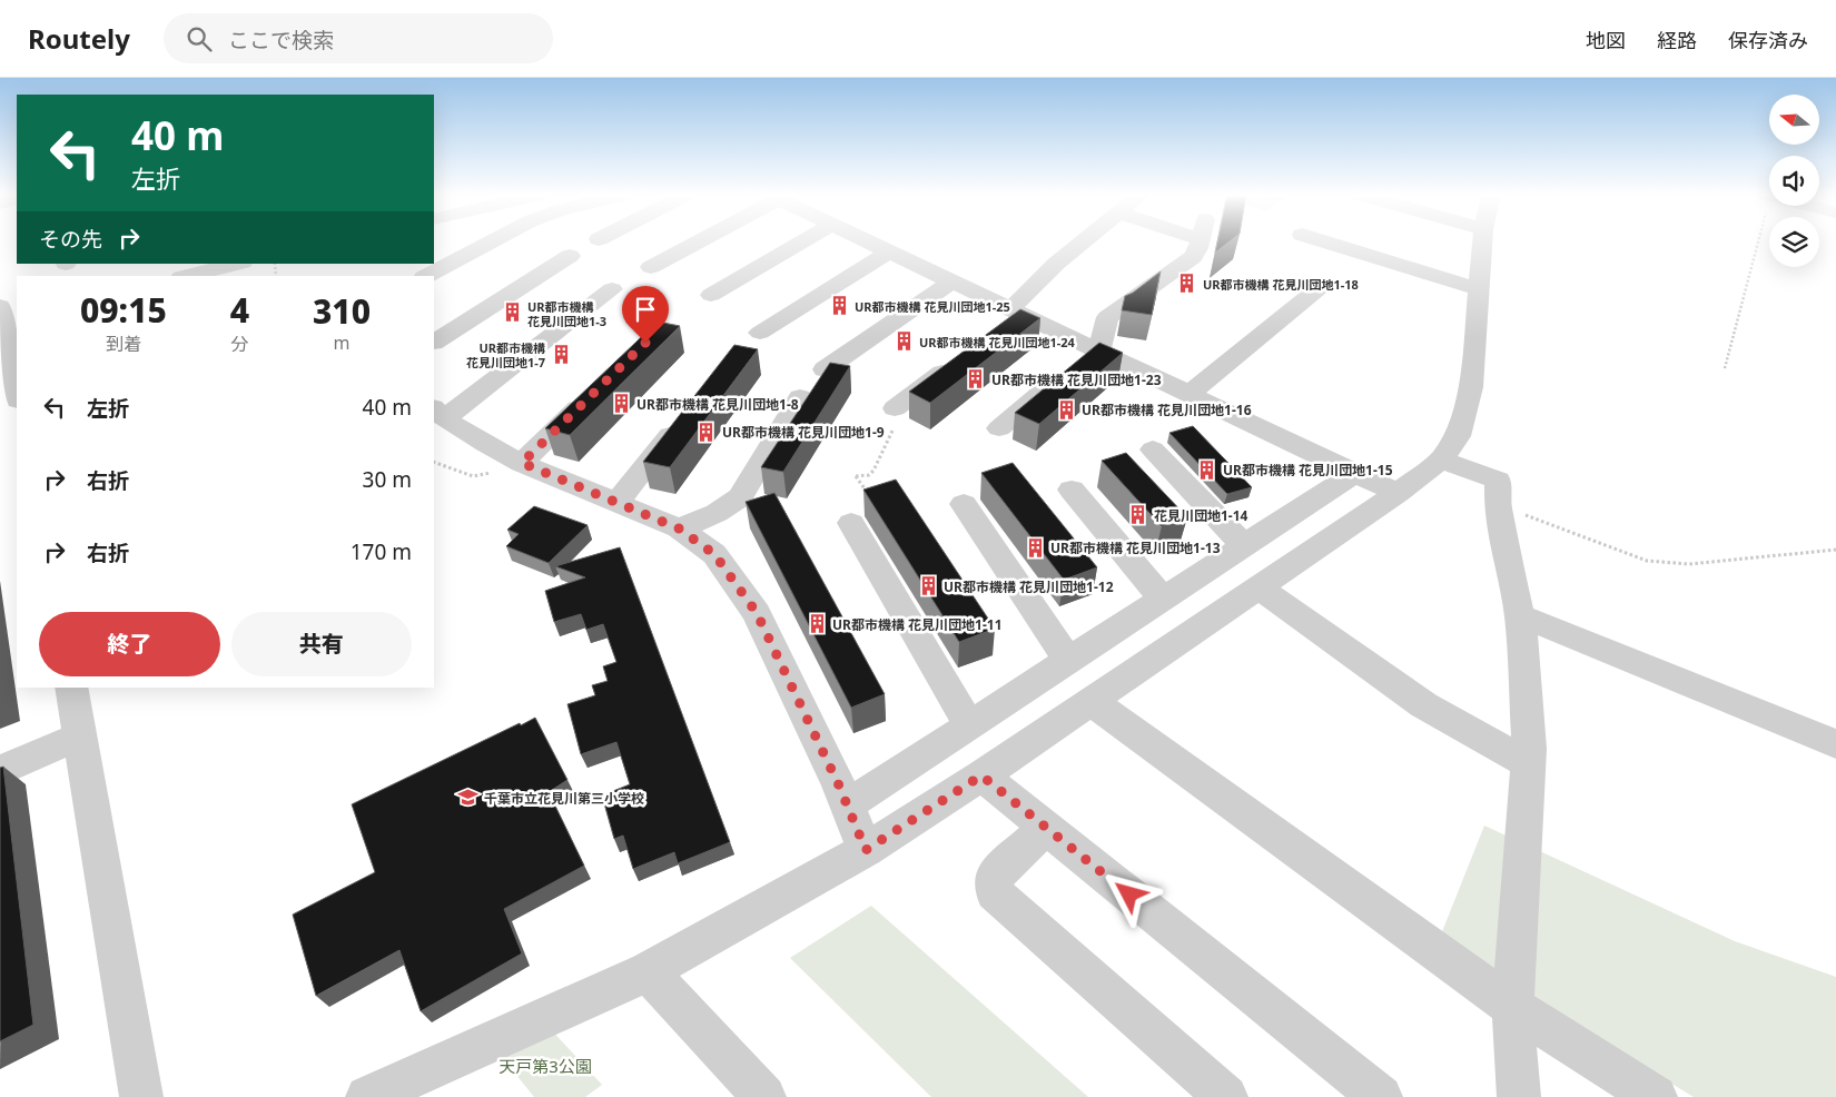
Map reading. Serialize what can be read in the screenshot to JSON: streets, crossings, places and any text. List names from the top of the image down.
{
  "parks": ["天戸第3公園"],
  "places": {
    "building": [
      "UR都市機構 花見川団地1-18",
      "UR都市機構 花見川団地1-25",
      "UR都市機構 花見川団地1-3",
      "UR都市機構 花見川団地1-24",
      "UR都市機構 花見川団地1-7",
      "UR都市機構 花見川団地1-23",
      "UR都市機構 花見川団地1-8",
      "UR都市機構 花見川団地1-16",
      "UR都市機構 花見川団地1-9",
      "UR都市機構 花見川団地1-15",
      "花見川団地1-14",
      "UR都市機構 花見川団地1-13",
      "UR都市機構 花見川団地1-12",
      "UR都市機構 花見川団地1-11"
    ],
    "school or university": ["千葉市立花見川第三小学校"]
  },
  "north": "left",
  "page": {
    "header": "Routely",
    "search": "ここで検索",
    "nav": ["地図", "経路", "保存済み"],
    "turn": ["40 m", "左折"],
    "then": "その先",
    "eta": [
      "09:15",
      "到着",
      "4",
      "分",
      "310",
      "m"
    ],
    "list": [
      {
        "name": "左折",
        "value": "40 m"
      },
      {
        "name": "右折",
        "value": "30 m"
      },
      {
        "name": "右折",
        "value": "170 m"
      }
    ],
    "buttons": ["終了", "共有"]
  }
}
